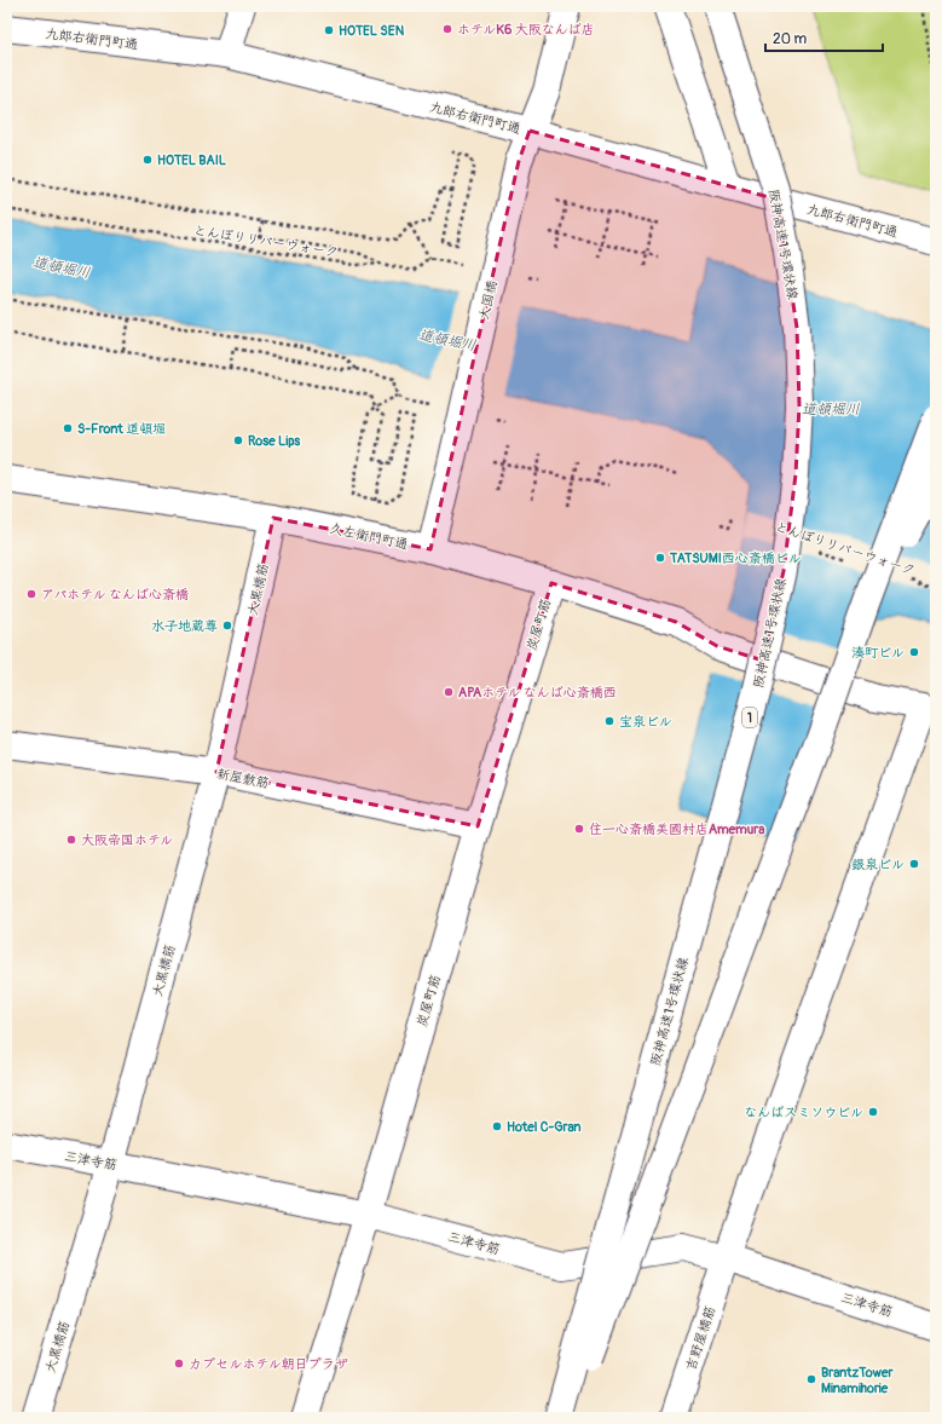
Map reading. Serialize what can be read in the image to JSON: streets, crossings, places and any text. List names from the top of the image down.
{
  "streets": {
    "main road": [
      "九郎右衛門町通",
      "阪神高速1号環状線",
      "大国橋",
      "久左衛門町通",
      "大黒橋筋",
      "炭屋町筋",
      "1",
      "新屋敷筋",
      "三津寺筋",
      "吉野屋橋筋"
    ],
    "path": ["とんぼりリバーウォーク"]
  },
  "crossings": [
    ["九郎右衛門町通", "大国橋"],
    ["大国橋", "久左衛門町通"],
    ["久左衛門町通", "大黒橋筋"],
    ["久左衛門町通", "炭屋町筋"],
    ["久左衛門町通", "吉野屋橋筋"],
    ["大黒橋筋", "新屋敷筋"],
    ["大黒橋筋", "三津寺筋"],
    ["炭屋町筋", "新屋敷筋"],
    ["炭屋町筋", "三津寺筋"],
    ["三津寺筋", "吉野屋橋筋"]
  ],
  "water": ["道頓堀川"],
  "places": [
    "ホテルK6 大阪なんば店",
    "HOTEL SEN",
    "HOTEL BAIL",
    "S-Front 道頓堀",
    "Rose Lips",
    "TATSUMI西心斎橋ビル",
    "アパホテル なんば心斎橋",
    "水子地蔵尊",
    "湊町ビル",
    "APAホテル なんば心斎橋西",
    "宝泉ビル",
    "住一心斎橋美國村店Amemura",
    "大阪帝国ホテル",
    "銀泉ビル",
    "なんばスミソウビル",
    "Hotel C-Gran",
    "カプセルホテル朝日プラザ",
    "BrantzTower Minamihorie"
  ],
  "scale_bar": "20 m"
}
